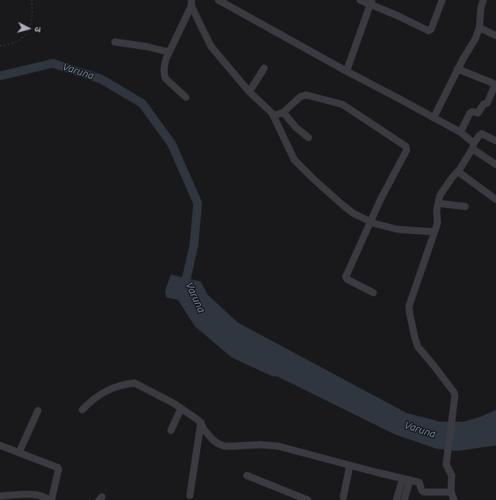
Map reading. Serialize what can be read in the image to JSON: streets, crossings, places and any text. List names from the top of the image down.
{
  "water": ["Varuna"],
  "north": "right"
}
